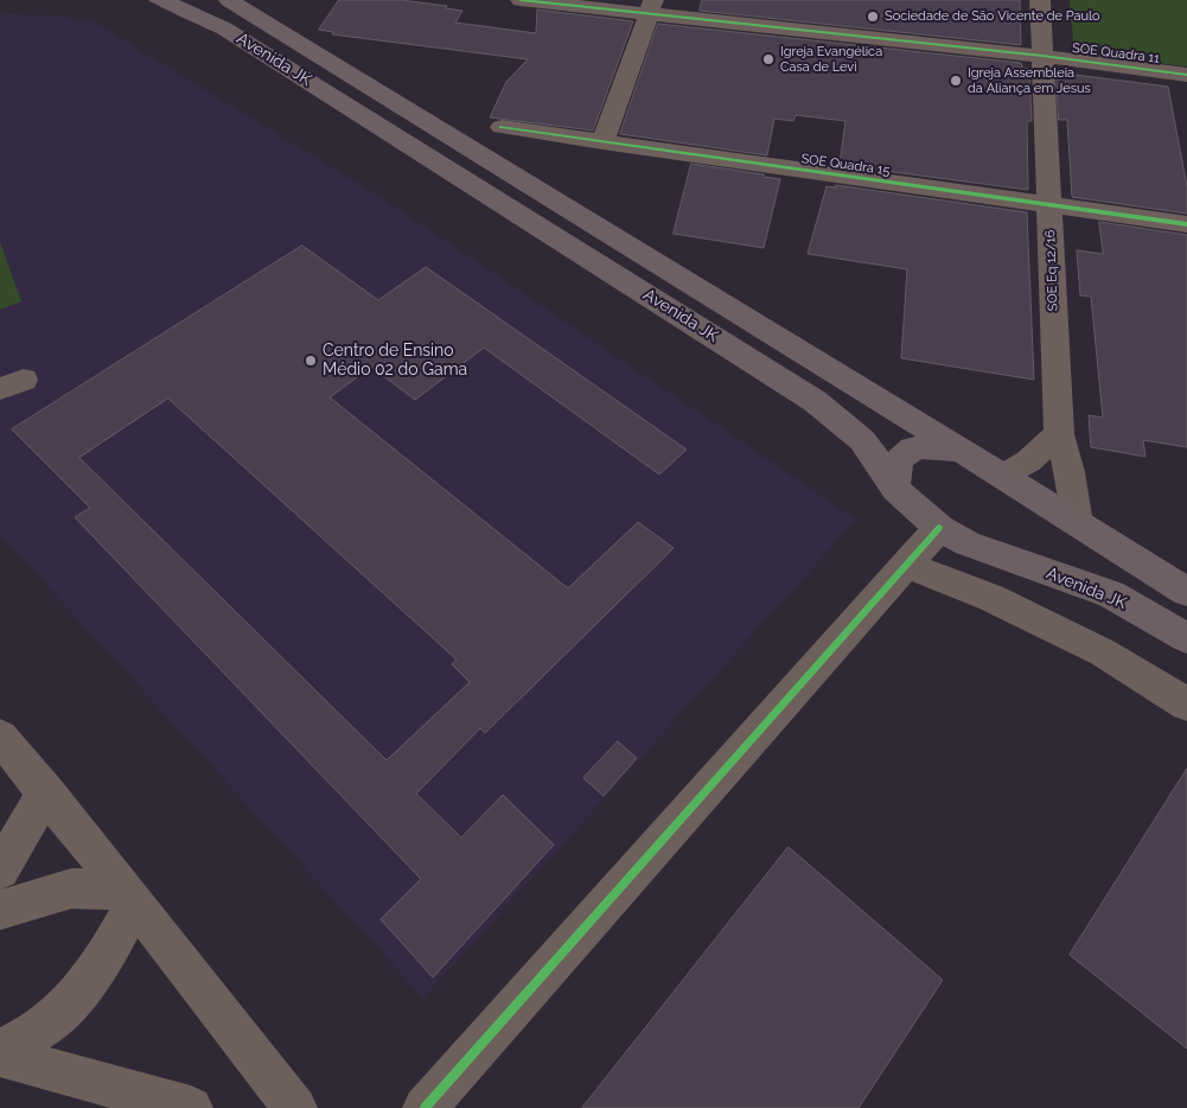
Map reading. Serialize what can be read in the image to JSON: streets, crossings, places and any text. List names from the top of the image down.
{
  "streets": {
    "main road": ["Avenida JK"],
    "street": ["SOE Quadra 11", "SOE Quadra 15", "SOE Eq 12/16"]
  },
  "crossings": [
    ["SOE Quadra 11", "SOE Eq 12/16"],
    ["Avenida JK", "SOE Eq 12/16"],
    ["SOE Quadra 15", "SOE Eq 12/16"]
  ],
  "places": [
    "Sociedade de São Vicente de Paulo",
    "Igreja Evangélica Casa de Levi",
    "Igreja Assembleia da Aliança em Jesus",
    "Centro de Ensino Médio 02 do Gama"
  ]
}
